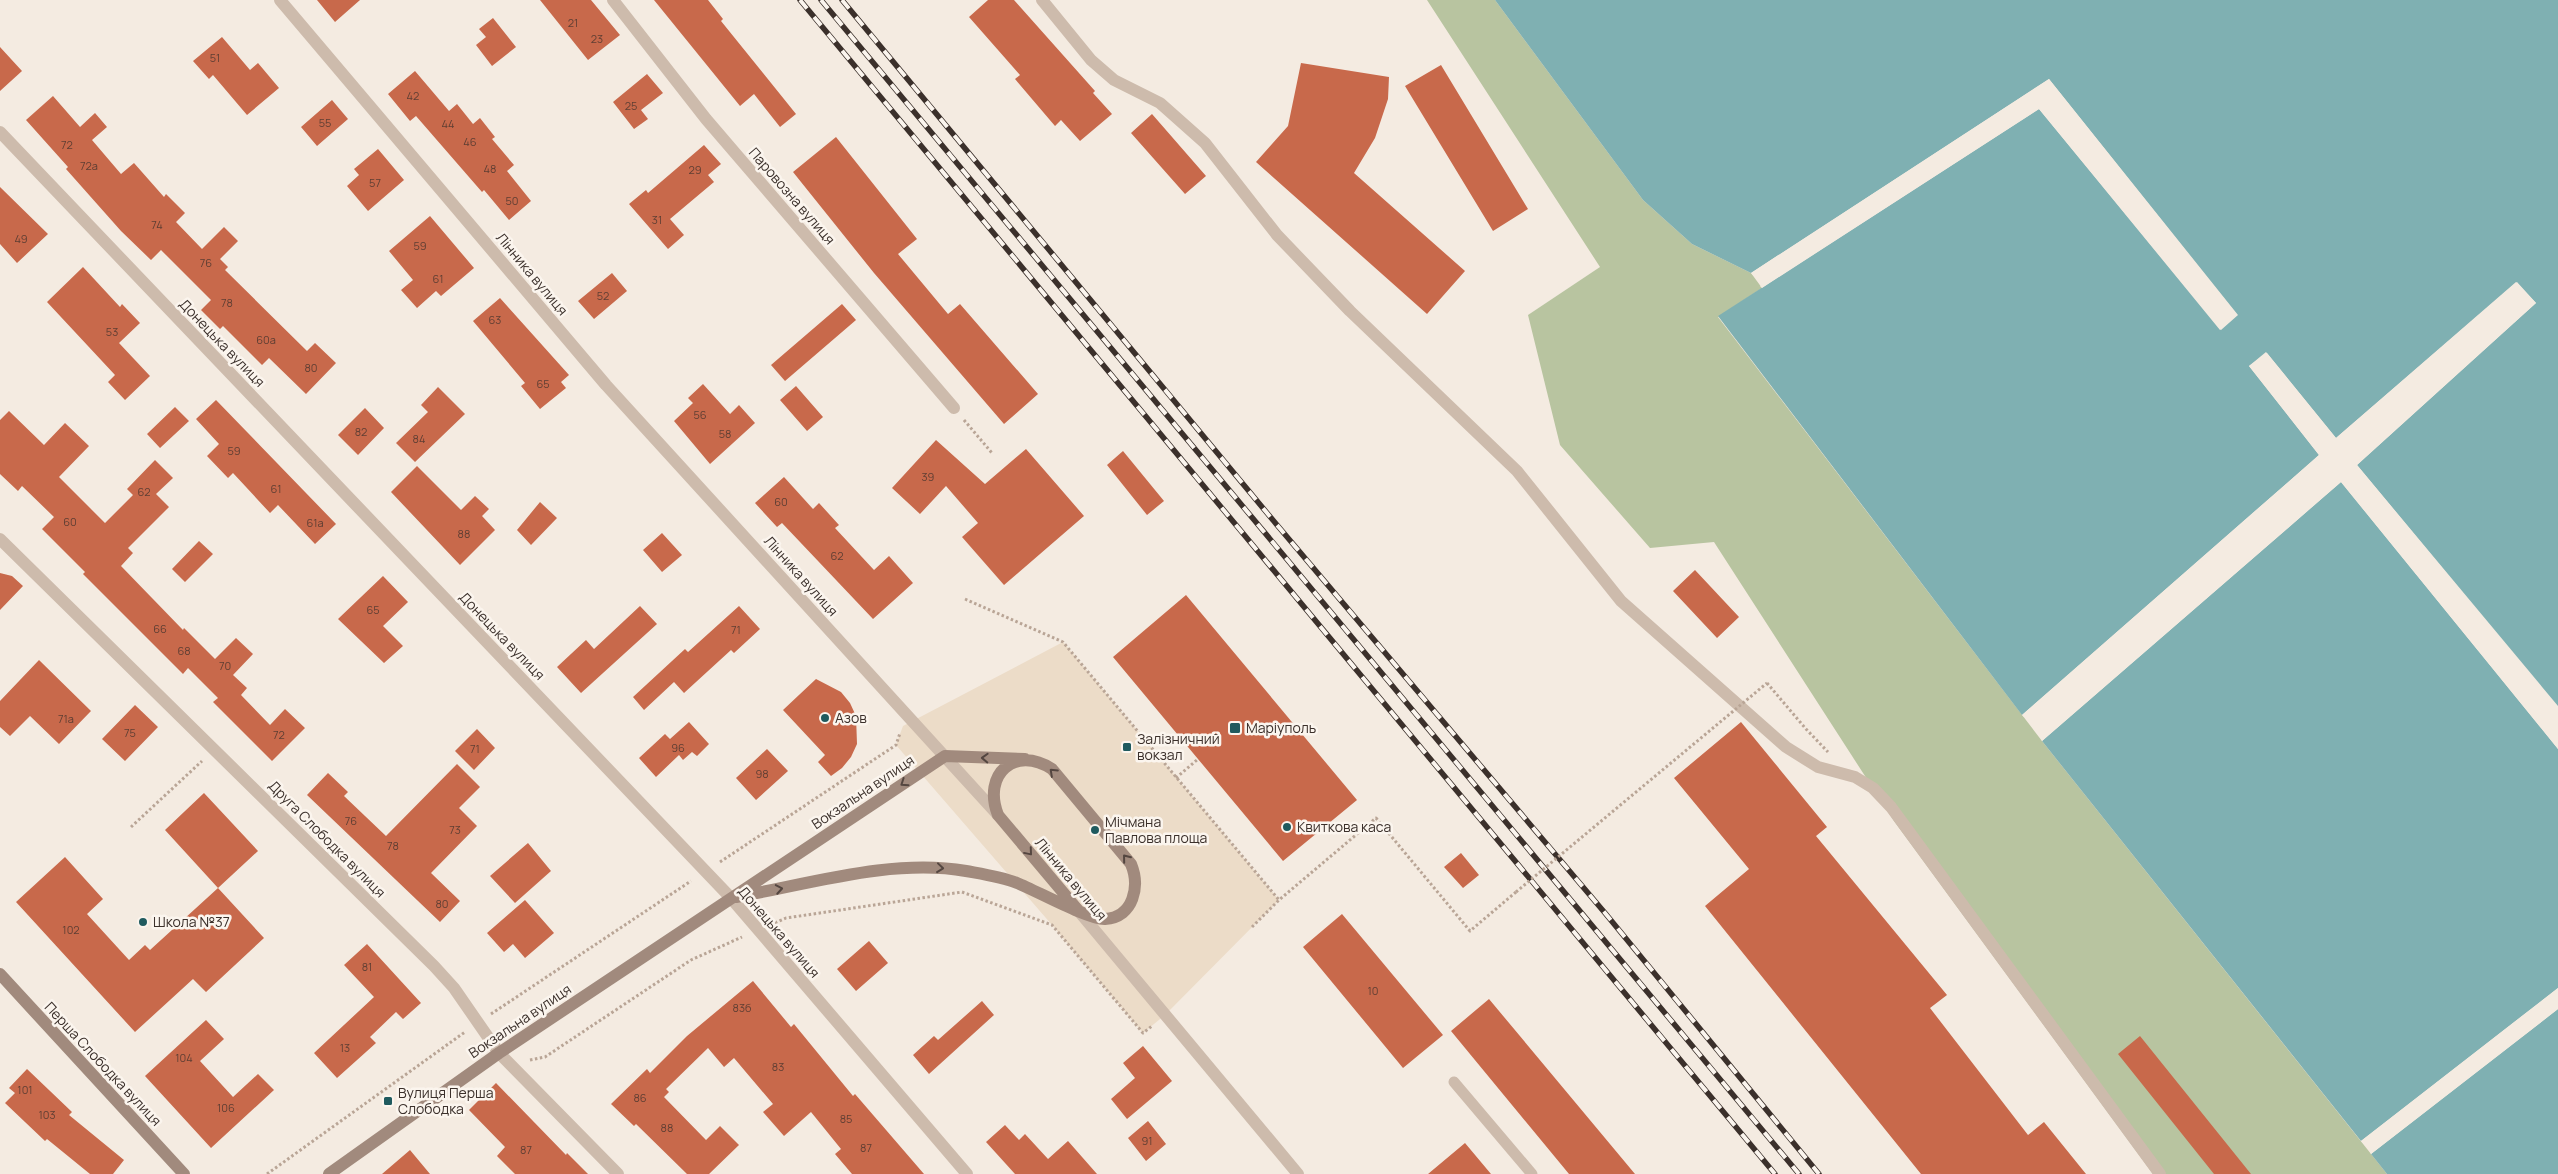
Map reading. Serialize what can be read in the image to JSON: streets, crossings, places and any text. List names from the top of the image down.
{
  "streets": {
    "street": [
      "Паровозна вулиця",
      "Лінника вулиця",
      "Донецька вулиця",
      "Вокзальна вулиця",
      "Друга Слободка вулиця",
      "Перша Слободка вулиця"
    ]
  },
  "crossings": [
    ["Лінника вулиця", "Вокзальна вулиця"],
    ["Донецька вулиця", "Вокзальна вулиця"],
    ["Вокзальна вулиця", "Друга Слободка вулиця"]
  ],
  "places": {
    "other": [
      "Азов",
      "Квиткова каса",
      "Мічмана Павлова площа",
      "Школа №37"
    ],
    "transit": ["Маріуполь", "Залізничний вокзал", "Вулиця Перша Слободка"]
  },
  "house_numbers": [
    "21",
    "23",
    "51",
    "42",
    "25",
    "55",
    "44",
    "46",
    "72",
    "72а",
    "48",
    "29",
    "57",
    "50",
    "31",
    "74",
    "49",
    "59",
    "76",
    "61",
    "52",
    "78",
    "63",
    "53",
    "60а",
    "80",
    "65",
    "56",
    "82",
    "58",
    "84",
    "59",
    "39",
    "61",
    "62",
    "60",
    "60",
    "61а",
    "88",
    "62",
    "65",
    "66",
    "71",
    "68",
    "70",
    "71а",
    "75",
    "72",
    "96",
    "71",
    "98",
    "76",
    "73",
    "78",
    "80",
    "102",
    "81",
    "10",
    "83б",
    "13",
    "104",
    "83",
    "101",
    "86",
    "106",
    "103",
    "85",
    "88",
    "91",
    "87",
    "87"
  ]
}
